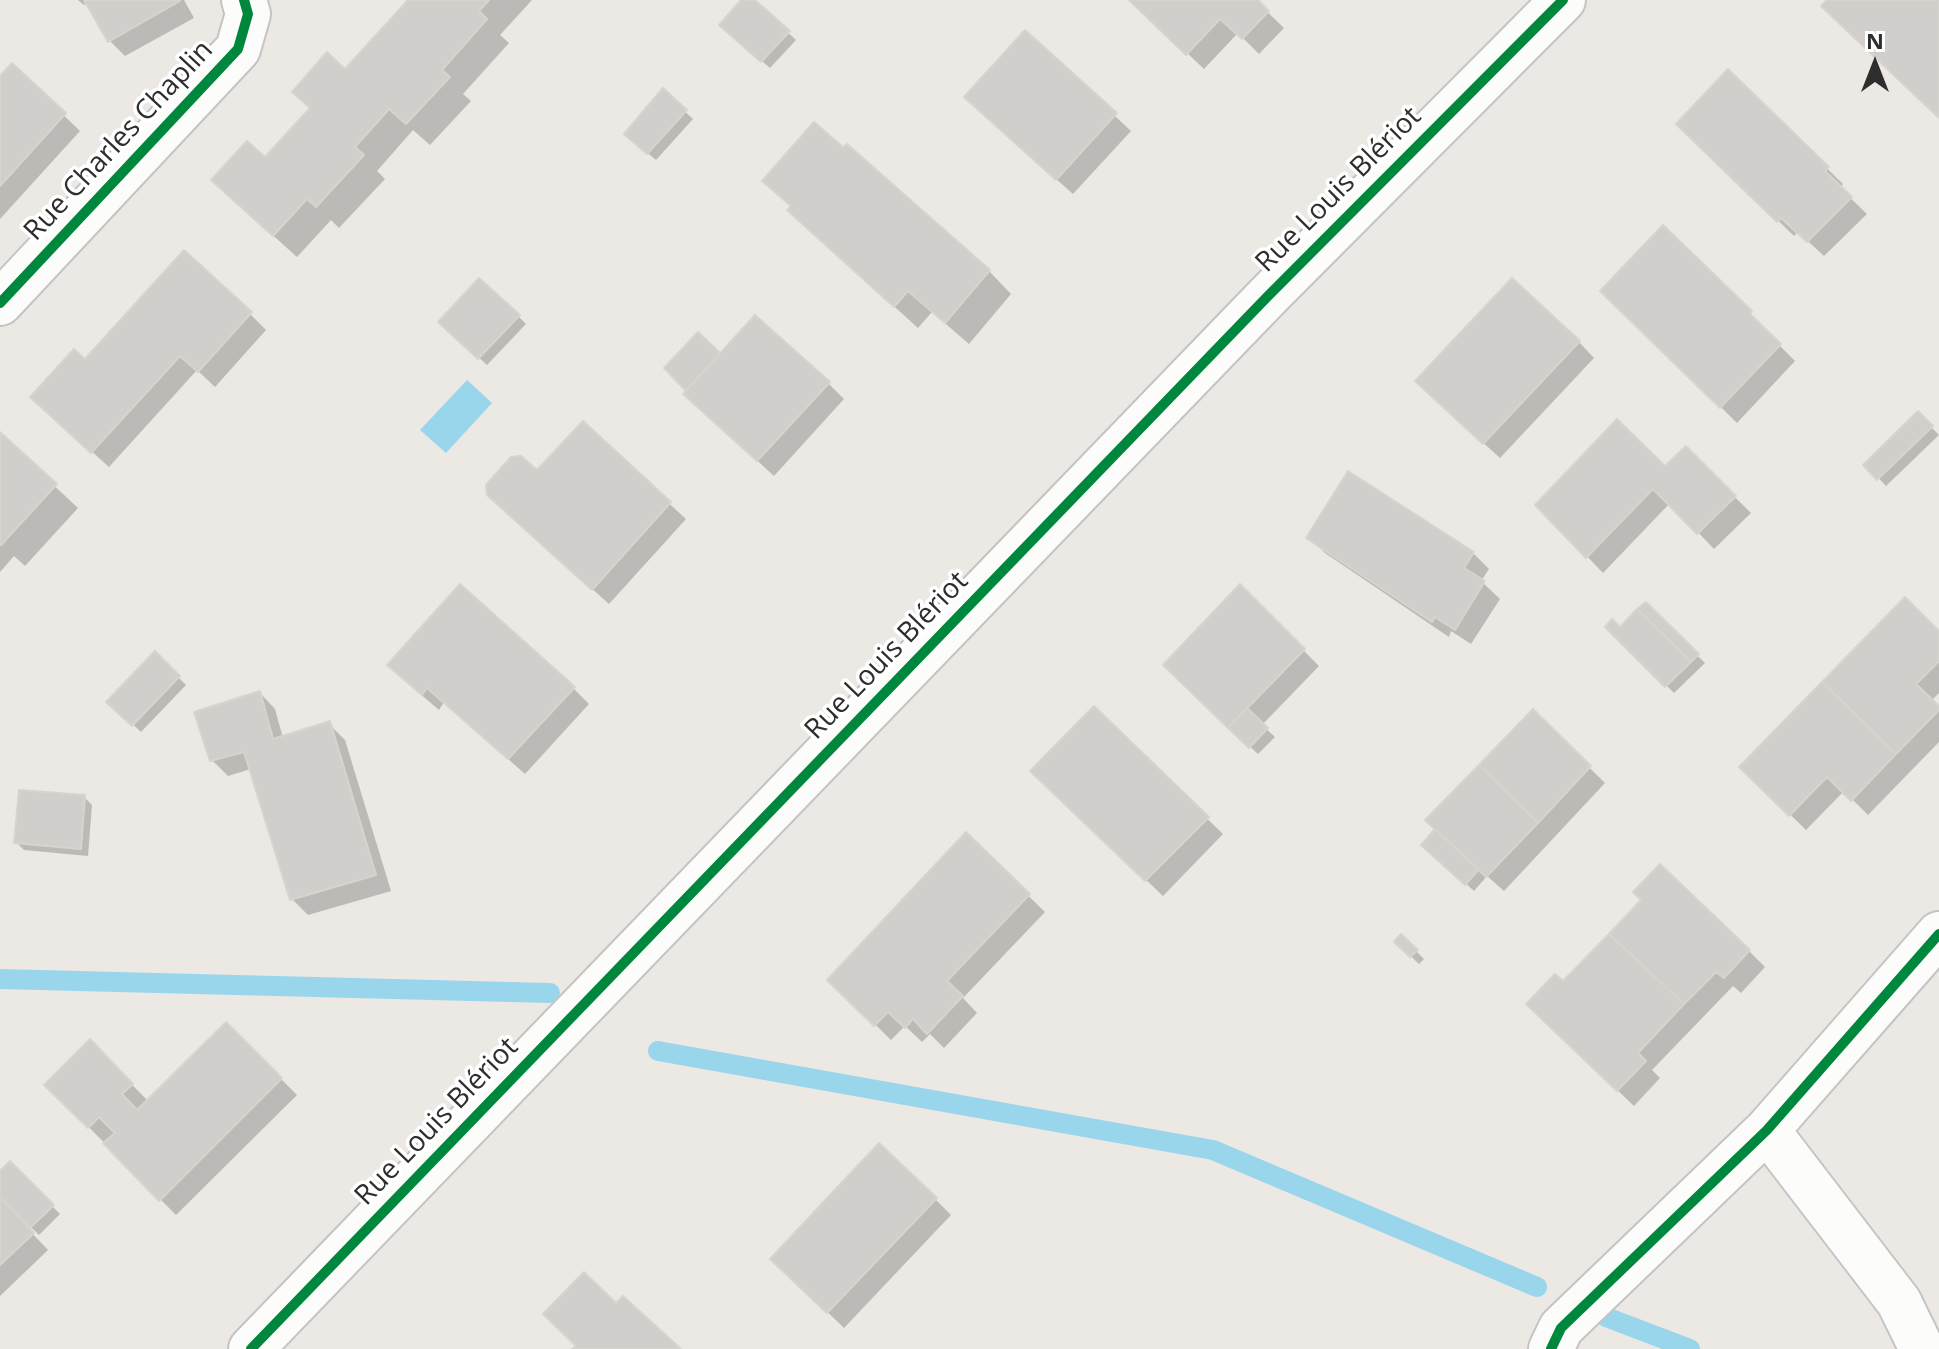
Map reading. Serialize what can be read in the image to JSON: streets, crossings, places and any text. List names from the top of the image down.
{
  "streets": {
    "street": ["Rue Charles Chaplin", "Rue Louis Blériot"]
  },
  "north": "top"
}
